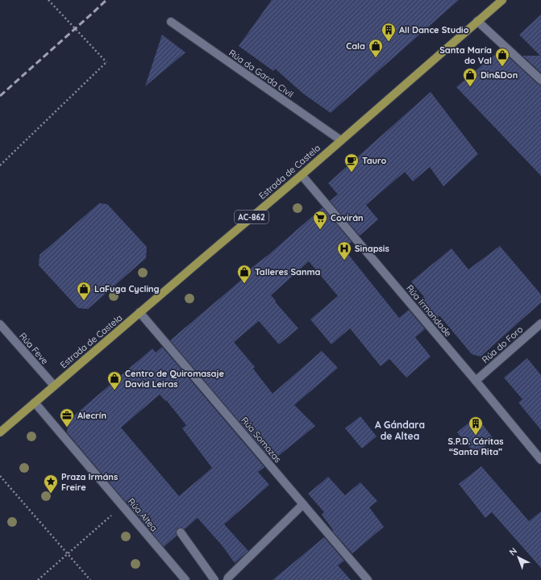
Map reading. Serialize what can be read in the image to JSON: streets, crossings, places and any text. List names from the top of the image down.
{
  "streets": {
    "main road": ["Estrada de Castela", "AC-862"],
    "street": [
      "Rúa da Garda Civil",
      "Rúa Irmandade",
      "Rúa do Foro",
      "Rúa Feve",
      "Rúa Somozas",
      "Rúa Altea"
    ]
  },
  "crossings": [
    ["Rúa da Garda Civil", "Estrada de Castela"],
    ["Estrada de Castela", "Rúa Irmandade"],
    ["Estrada de Castela", "Rúa Feve"],
    ["Estrada de Castela", "Rúa Somozas"],
    ["Estrada de Castela", "Rúa Altea"],
    ["Rúa Irmandade", "Rúa do Foro"]
  ],
  "districts": ["A Gándara de Altea"],
  "places": {
    "building": ["All Dance Studio", "S.P.D. Cáritas “Santa Rita”"],
    "shop": [
      "Cala",
      "Santa María do Val",
      "Din&Don",
      "Talleres Sanma",
      "LaFuga Cycling",
      "Centro de Quiromasaje David Leiras"
    ],
    "cafe": ["Tauro"],
    "supermarket": ["Covirán"],
    "hospital": ["Sinapsis"],
    "office": ["Alecrín"],
    "place": ["Praza Irmáns Freire"]
  },
  "north": "top left"
}
